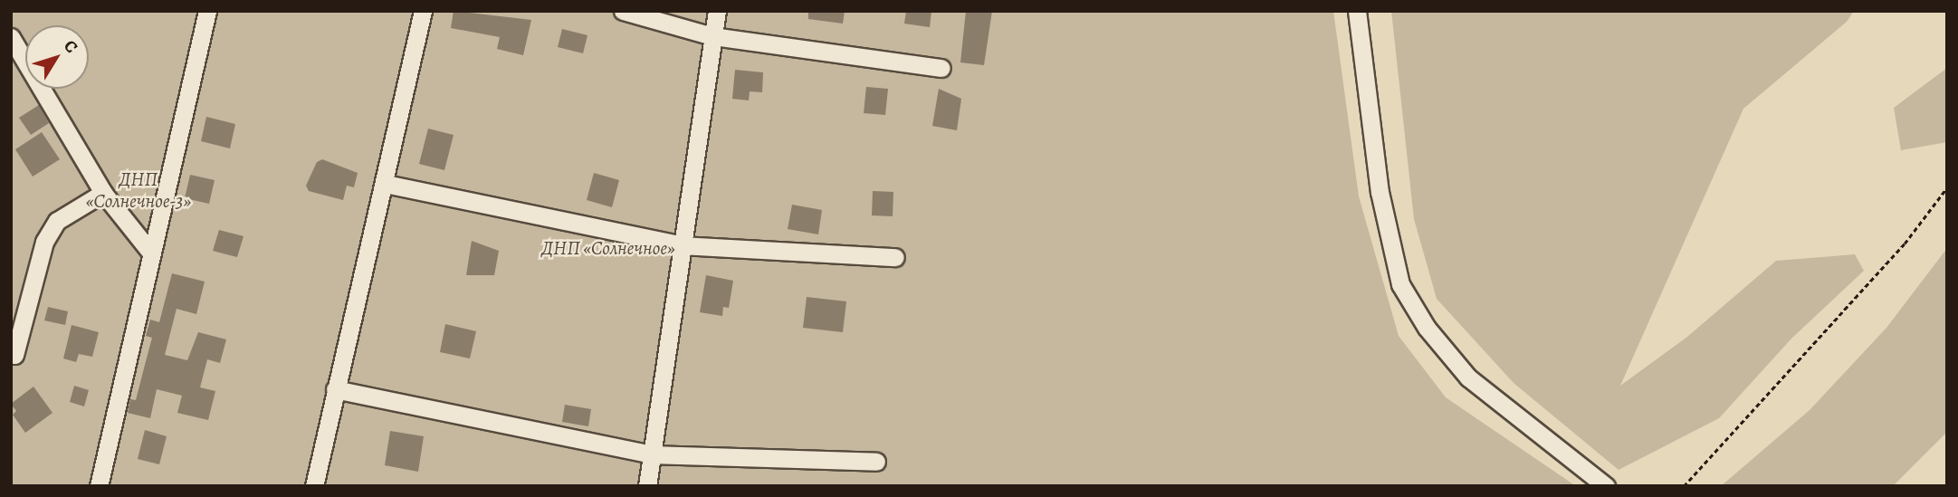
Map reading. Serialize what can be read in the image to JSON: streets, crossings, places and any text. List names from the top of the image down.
{
  "parks": ["ДНП «Солнечное-3»", "ДНП «Солнечное»"],
  "north": "top right"
}
